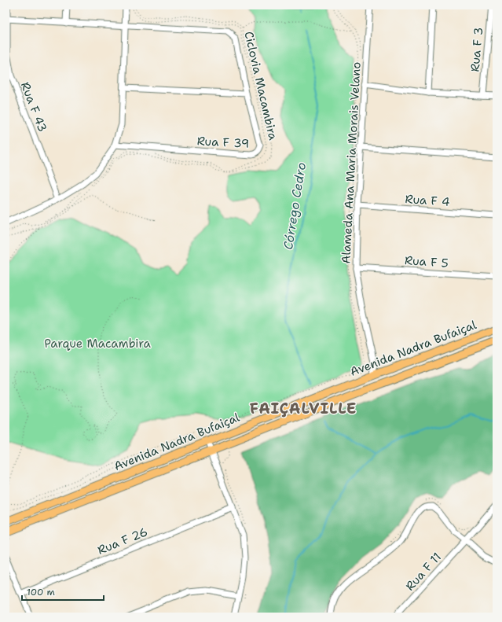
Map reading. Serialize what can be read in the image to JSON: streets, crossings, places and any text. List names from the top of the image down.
{
  "streets": {
    "main road": ["Avenida Nadra Bufaiçal"],
    "street": [
      "Rua F 3",
      "Rua F 43",
      "Rua F 39",
      "Alameda Ana Maria Morais Velano",
      "Rua F 4",
      "Rua F 5",
      "Rua F 26",
      "Rua F 11"
    ],
    "path": ["Ciclovia Macambira"]
  },
  "crossings": [
    ["Alameda Ana Maria Morais Velano", "Rua F 4"],
    ["Alameda Ana Maria Morais Velano", "Rua F 5"],
    ["Alameda Ana Maria Morais Velano", "Avenida Nadra Bufaiçal"]
  ],
  "districts": ["FAIÇALVILLE"],
  "water": ["Córrego Cedro"],
  "parks": ["Parque Macambira"],
  "scale_bar": "100 m"
}
